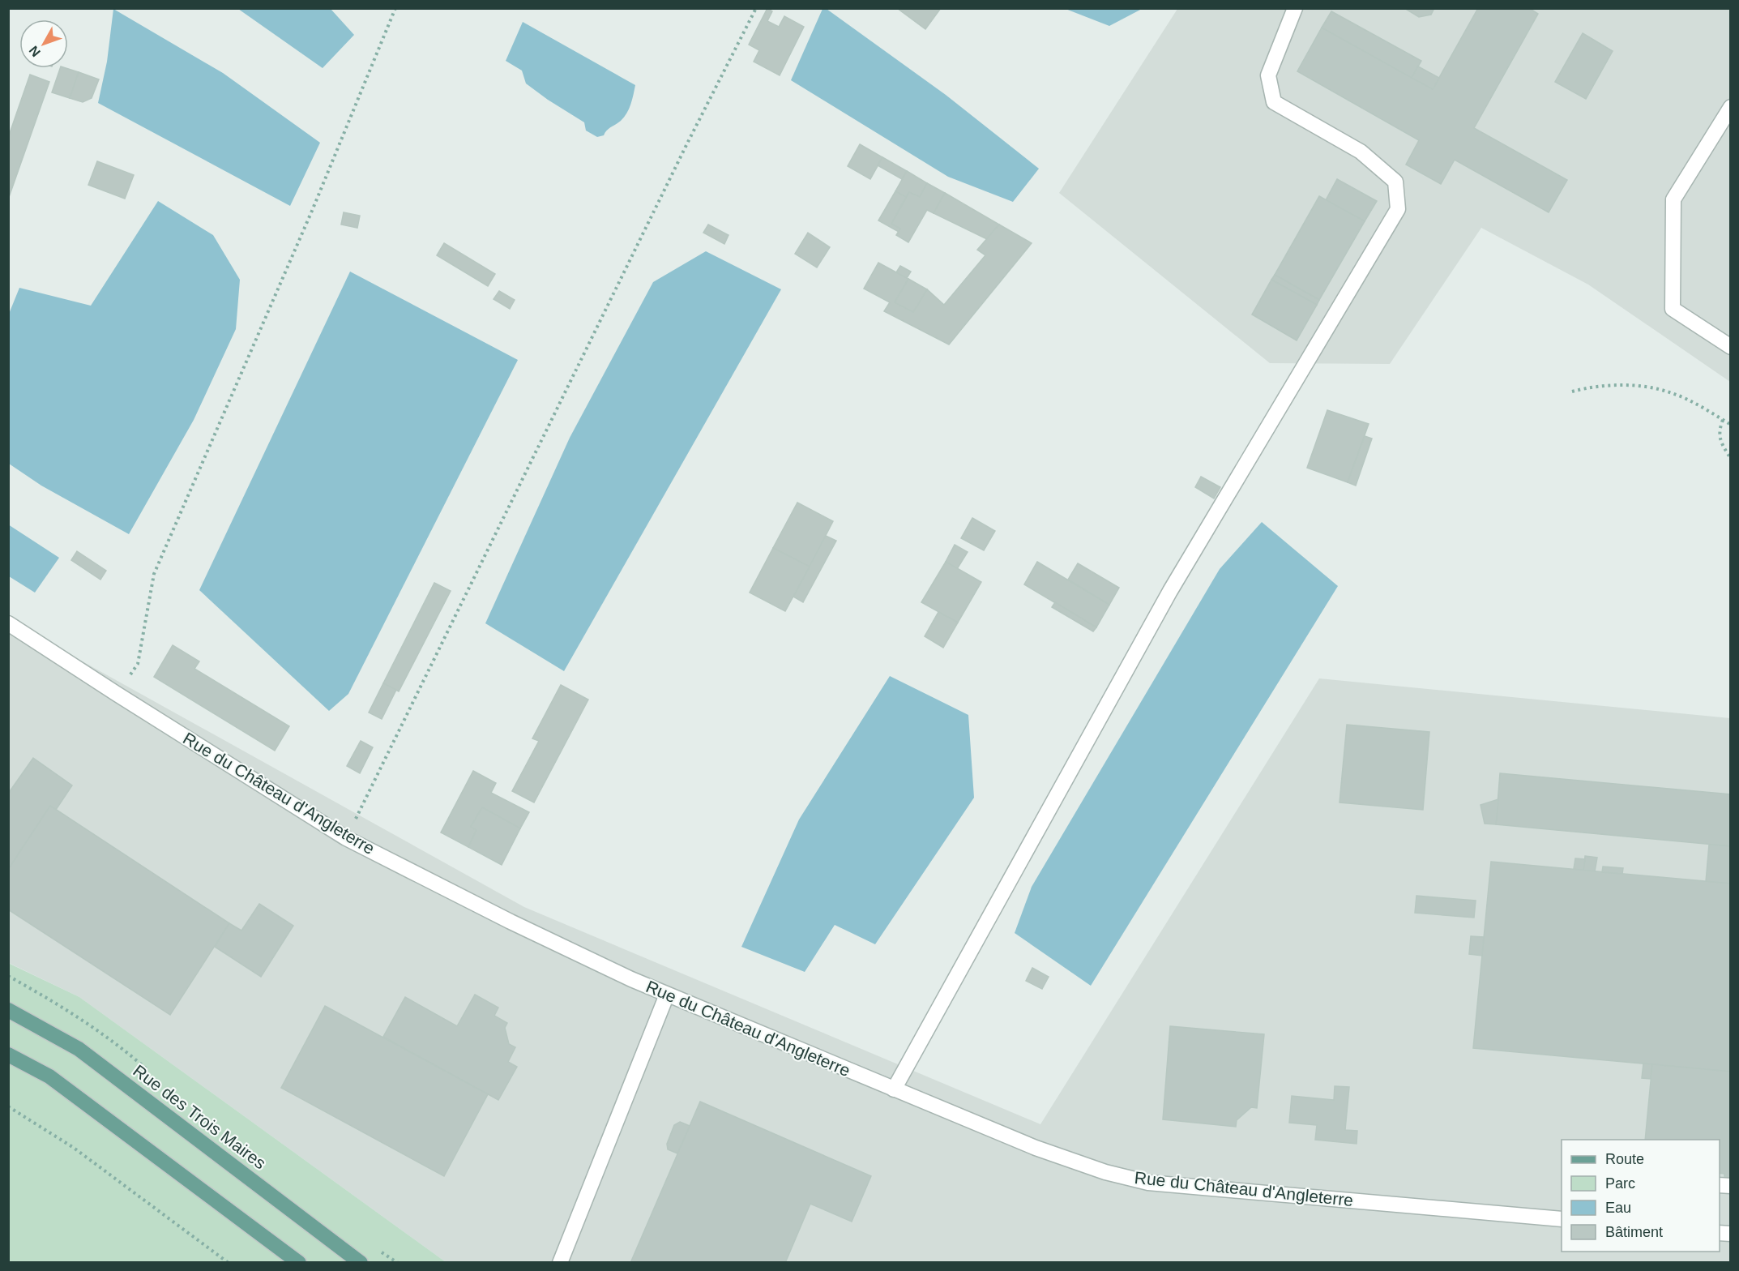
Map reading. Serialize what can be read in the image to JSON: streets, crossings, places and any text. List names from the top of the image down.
{
  "streets": {
    "main road": ["Rue des Trois Maires"],
    "street": ["Rue du Château d'Angleterre"]
  },
  "legend": [
    "Route",
    "Parc",
    "Eau",
    "Bâtiment"
  ],
  "north": "bottom left"
}
